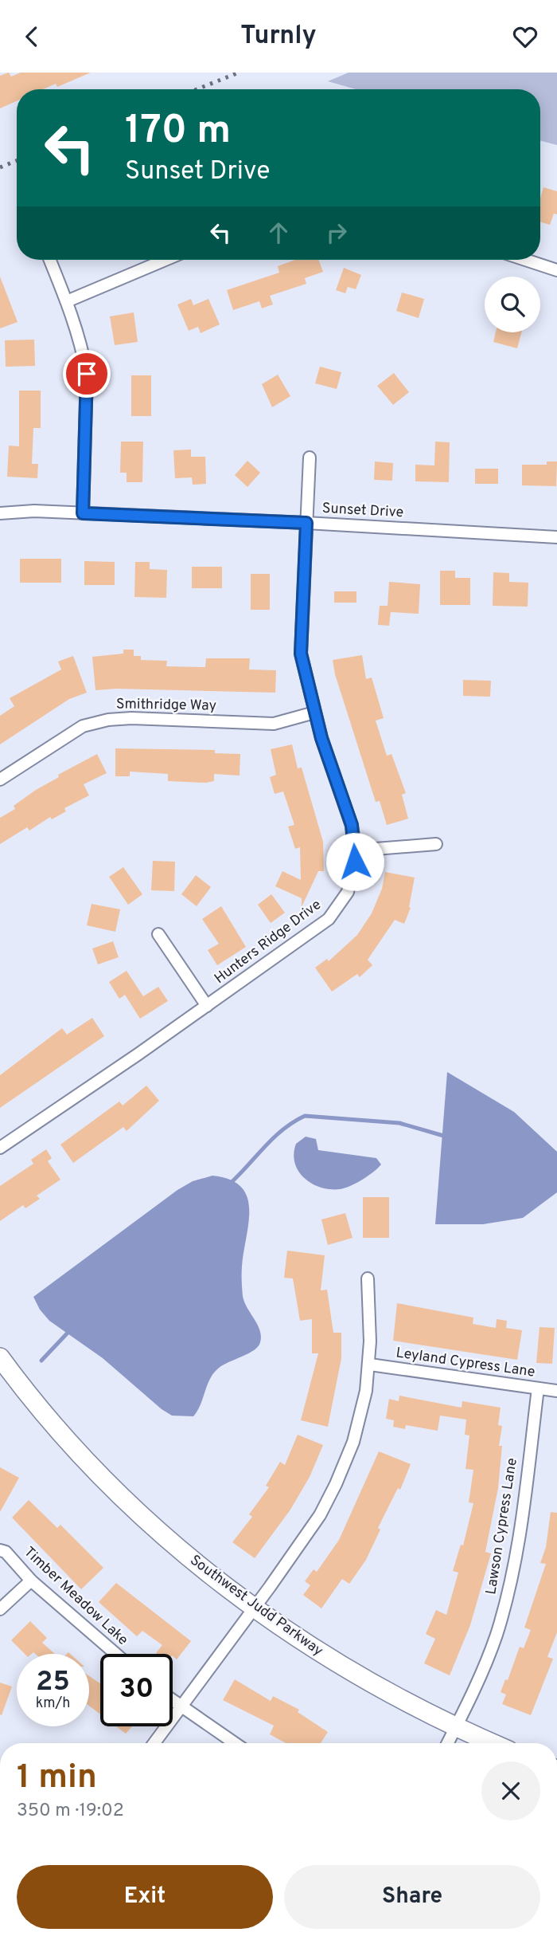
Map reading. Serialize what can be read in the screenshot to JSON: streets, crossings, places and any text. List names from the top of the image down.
{
  "streets": {
    "highway": ["Southwest Judd Parkway"],
    "street": [
      "Sunset Drive",
      "Smithridge Way",
      "Hunters Ridge Drive",
      "Leyland Cypress Lane",
      "Lawson Cypress Lane",
      "Timber Meadow Lake"
    ]
  },
  "crossings": [
    ["Sunset Drive", "Hunters Ridge Drive"],
    ["Smithridge Way", "Hunters Ridge Drive"],
    ["Leyland Cypress Lane", "Lawson Cypress Lane"],
    ["Lawson Cypress Lane", "Southwest Judd Parkway"]
  ],
  "page": {
    "header": "Turnly",
    "turn": ["170 m", "Sunset Drive"],
    "speed": "25 km/h",
    "limit": "30",
    "heading": ["1 min", "350 m · 19:02"],
    "buttons": ["Exit", "Share"]
  }
}
